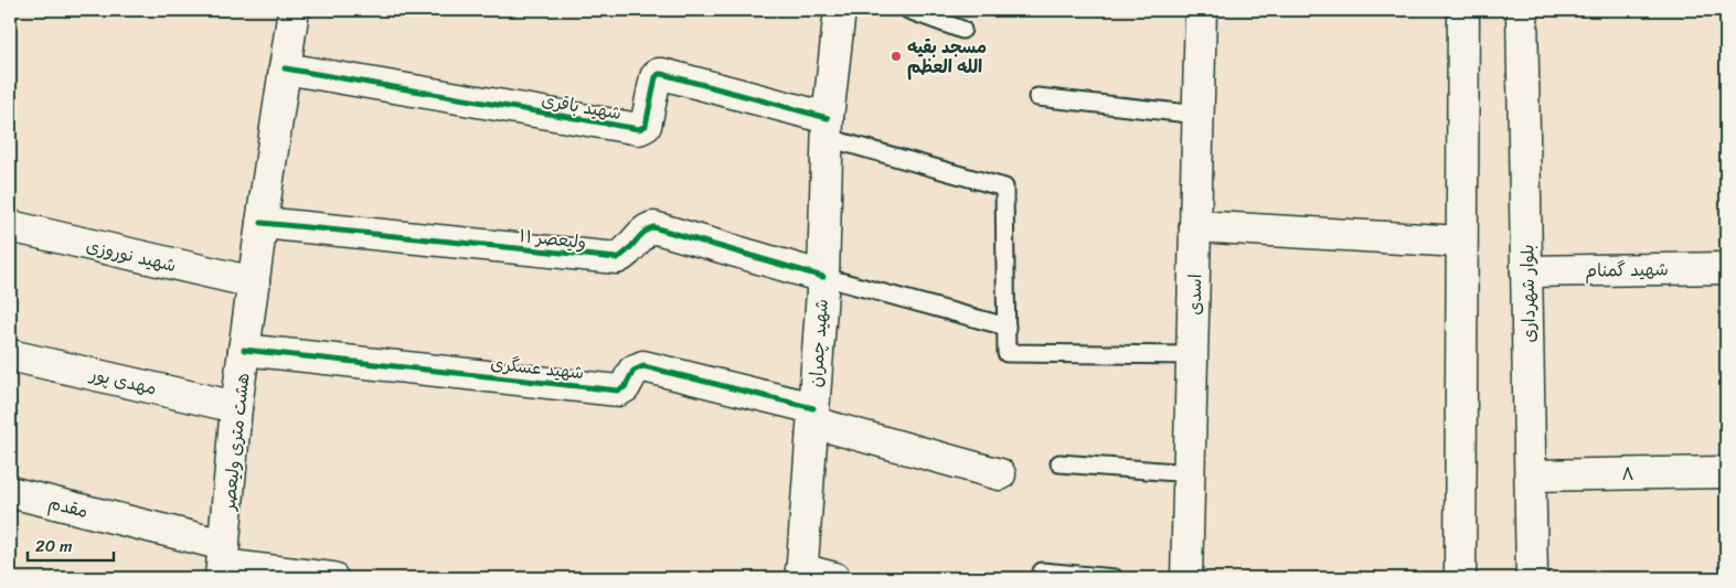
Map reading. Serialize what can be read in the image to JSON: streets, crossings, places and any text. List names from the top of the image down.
{
  "streets": {
    "street": [
      "شهید باقری",
      "ولیعصر ۱۱",
      "شهید نوروزی",
      "شهید گمنام",
      "بلوار شهرداری",
      "اسدی",
      "شهید چمران",
      "شهید عسگری",
      "مهدی پور",
      "هشت متری ولیعصر",
      "۸",
      "مقدم"
    ]
  },
  "crossings": [
    ["شهید باقری", "شهید چمران"],
    ["شهید باقری", "هشت متری ولیعصر"],
    ["ولیعصر ۱۱", "شهید چمران"],
    ["ولیعصر ۱۱", "هشت متری ولیعصر"],
    ["شهید نوروزی", "هشت متری ولیعصر"],
    ["شهید گمنام", "بلوار شهرداری"],
    ["بلوار شهرداری", "۸"],
    ["شهید چمران", "شهید عسگری"],
    ["شهید عسگری", "هشت متری ولیعصر"],
    ["مهدی پور", "هشت متری ولیعصر"],
    ["هشت متری ولیعصر", "مقدم"]
  ],
  "places": ["مسجد بقیه الله العظم"],
  "scale_bar": "20 m"
}
